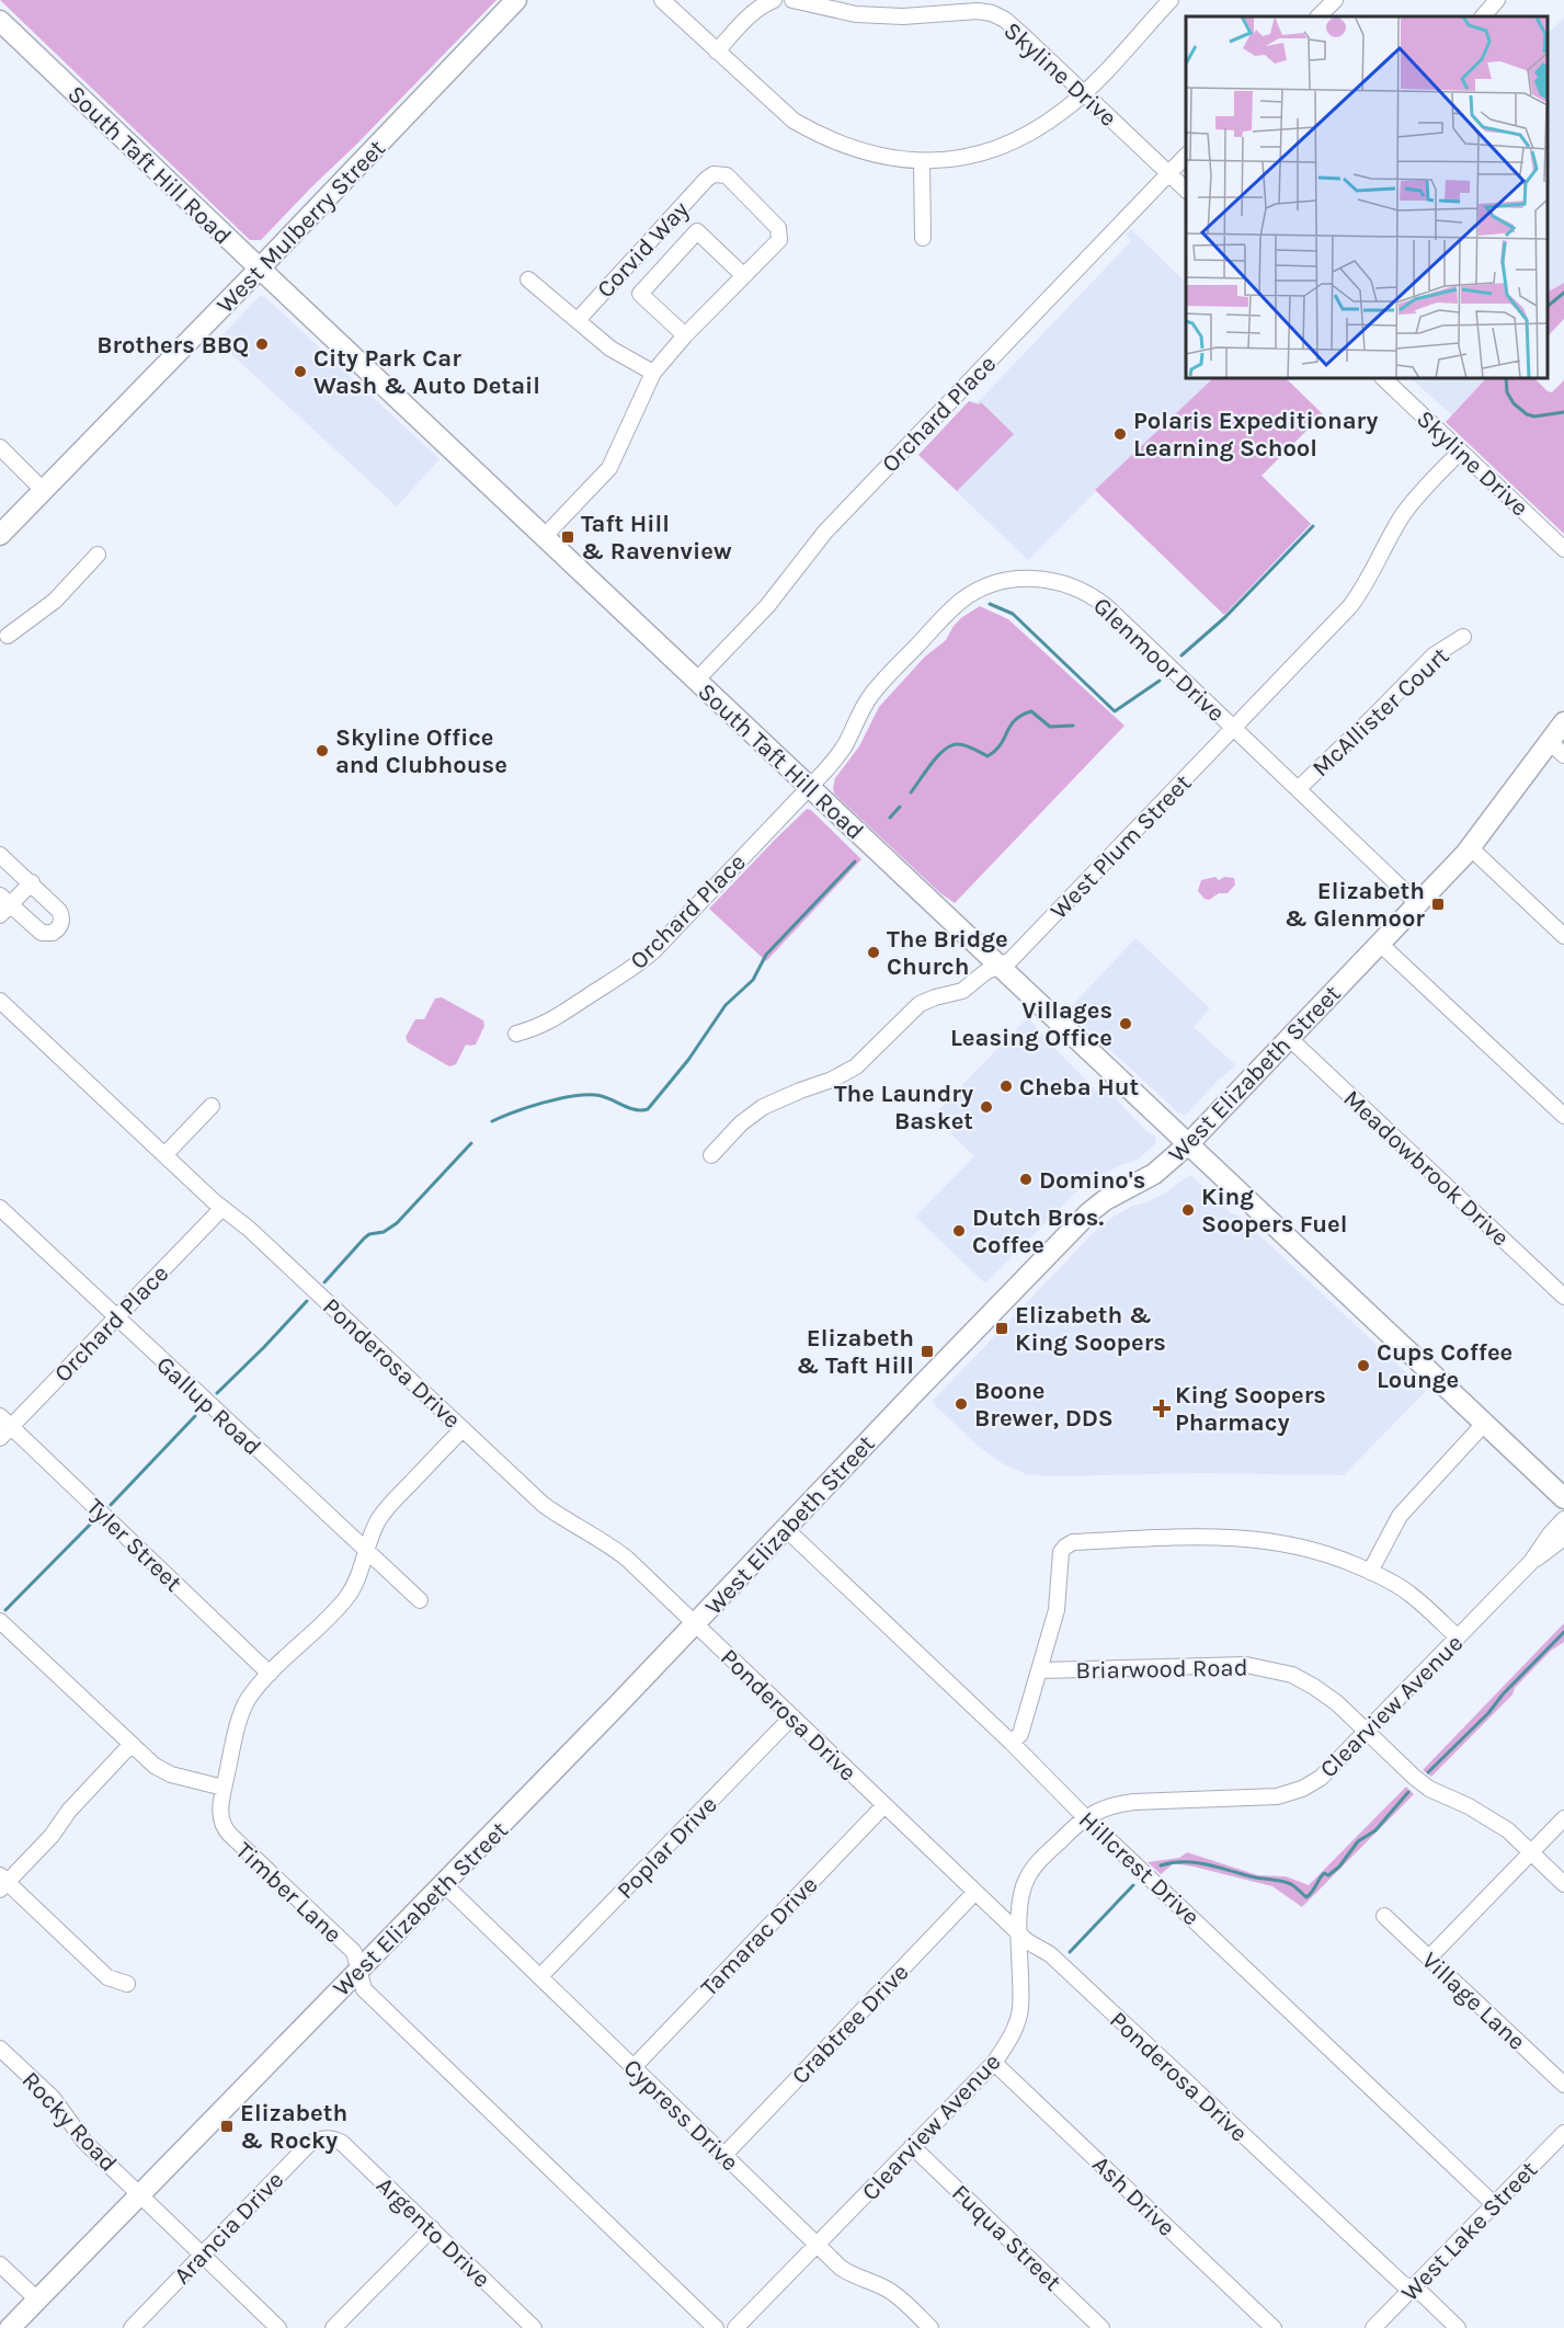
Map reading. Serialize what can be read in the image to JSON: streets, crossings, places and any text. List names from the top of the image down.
{
  "streets": {
    "main road": ["South Taft Hill Road", "West Mulberry Street", "West Elizabeth Street"],
    "street": [
      "Skyline Drive",
      "Corvid Way",
      "Orchard Place",
      "Glenmoor Drive",
      "McAllister Court",
      "West Plum Street",
      "Meadowbrook Drive",
      "Ponderosa Drive",
      "Gallup Road",
      "Tyler Street",
      "Briarwood Road",
      "Clearview Avenue",
      "Poplar Drive",
      "Hillcrest Drive",
      "Timber Lane",
      "Tamarac Drive",
      "Village Lane",
      "Crabtree Drive",
      "Cypress Drive",
      "Rocky Road",
      "Ash Drive",
      "Arancia Drive",
      "West Lake Street",
      "Argento Drive",
      "Fuqua Street"
    ]
  },
  "crossings": [
    ["Skyline Drive", "Orchard Place"],
    ["Skyline Drive", "West Plum Street"],
    ["South Taft Hill Road", "West Mulberry Street"],
    ["South Taft Hill Road", "Orchard Place"],
    ["South Taft Hill Road", "Glenmoor Drive"],
    ["South Taft Hill Road", "West Plum Street"],
    ["South Taft Hill Road", "West Elizabeth Street"],
    ["Orchard Place", "Glenmoor Drive"],
    ["Orchard Place", "Ponderosa Drive"],
    ["Orchard Place", "Gallup Road"],
    ["Orchard Place", "Tyler Street"],
    ["Glenmoor Drive", "McAllister Court"],
    ["Glenmoor Drive", "West Plum Street"],
    ["Glenmoor Drive", "West Elizabeth Street"],
    ["West Elizabeth Street", "Meadowbrook Drive"],
    ["West Elizabeth Street", "Ponderosa Drive"],
    ["West Elizabeth Street", "Hillcrest Drive"],
    ["West Elizabeth Street", "Timber Lane"],
    ["West Elizabeth Street", "Cypress Drive"],
    ["West Elizabeth Street", "Rocky Road"],
    ["Ponderosa Drive", "Clearview Avenue"],
    ["Ponderosa Drive", "Poplar Drive"],
    ["Ponderosa Drive", "Tamarac Drive"],
    ["Ponderosa Drive", "Crabtree Drive"],
    ["Ponderosa Drive", "West Lake Street"],
    ["Briarwood Road", "Clearview Avenue"],
    ["Clearview Avenue", "Hillcrest Drive"],
    ["Clearview Avenue", "Cypress Drive"],
    ["Clearview Avenue", "Ash Drive"],
    ["Clearview Avenue", "Fuqua Street"],
    ["Poplar Drive", "Cypress Drive"],
    ["Hillcrest Drive", "West Lake Street"],
    ["Tamarac Drive", "Cypress Drive"],
    ["Crabtree Drive", "Cypress Drive"],
    ["Rocky Road", "Arancia Drive"],
    ["Arancia Drive", "Argento Drive"]
  ],
  "places": {
    "other": [
      "Brothers BBQ",
      "City Park Car Wash & Auto Detail",
      "Polaris Expeditionary Learning School",
      "Skyline Office and Clubhouse",
      "The Bridge Church",
      "Villages Leasing Office",
      "Cheba Hut",
      "The Laundry Basket",
      "Domino's",
      "King Soopers Fuel",
      "Dutch Bros. Coffee",
      "Cups Coffee Lounge",
      "Boone Brewer, DDS"
    ],
    "transit": [
      "Taft Hill & Ravenview",
      "Elizabeth & Glenmoor",
      "Elizabeth & King Soopers",
      "Elizabeth & Taft Hill",
      "Elizabeth & Rocky"
    ],
    "health": ["King Soopers Pharmacy"]
  }
}
